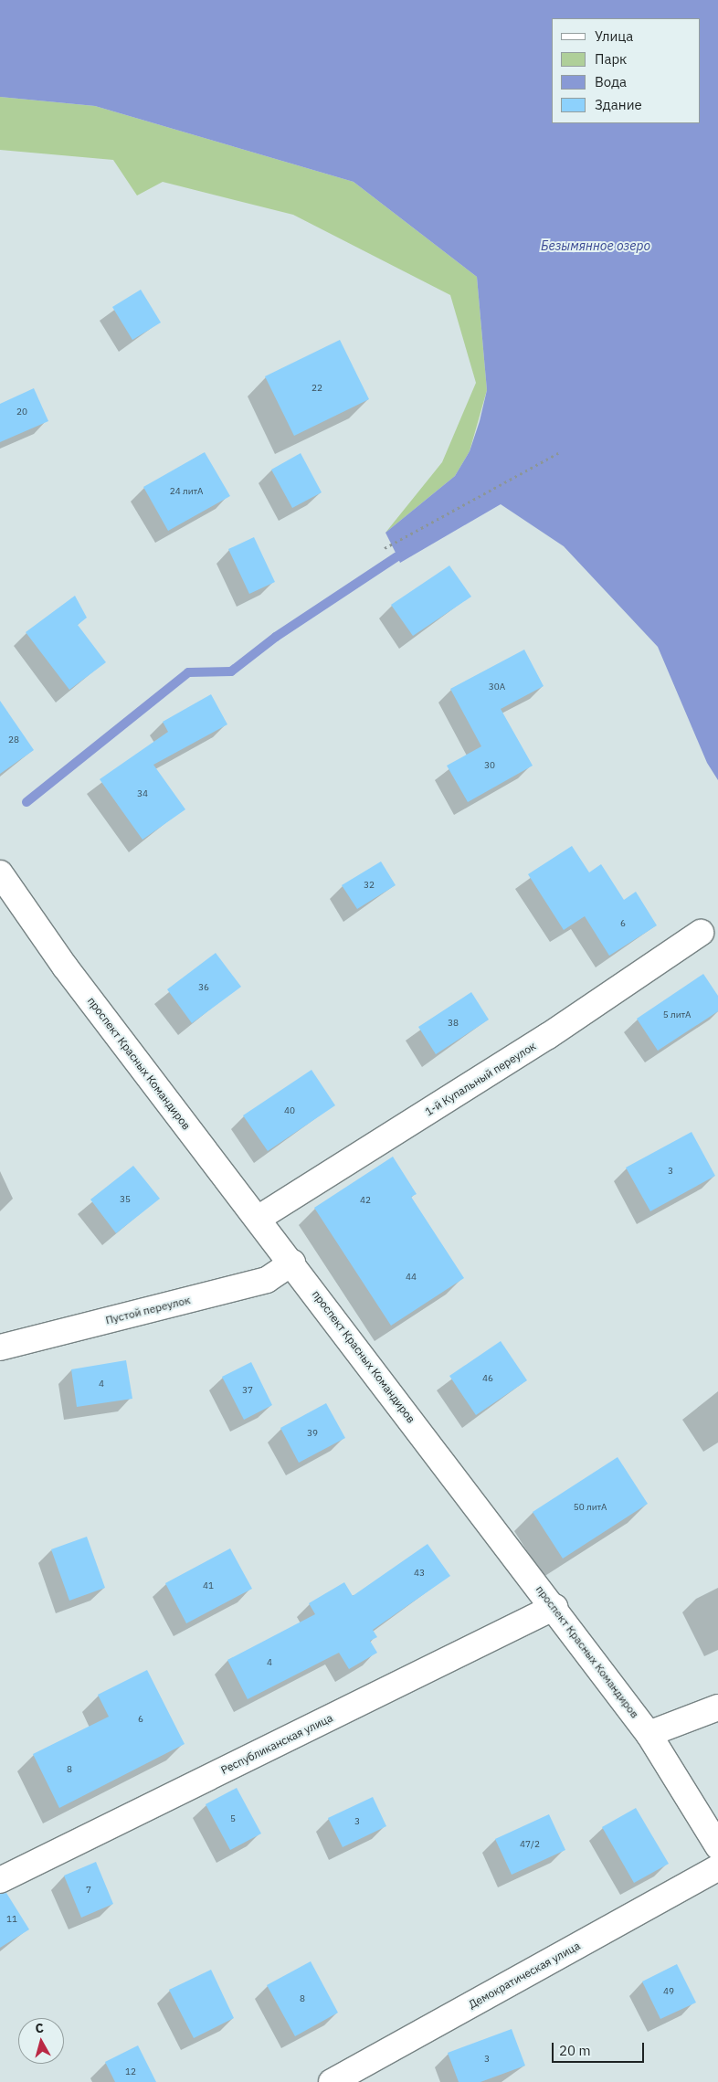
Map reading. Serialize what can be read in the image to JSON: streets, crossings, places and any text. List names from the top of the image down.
{
  "streets": {
    "street": [
      "проспект Красных Командиров",
      "1-й Купальный переулок",
      "Пустой переулок",
      "Республиканская улица",
      "Демократическая улица"
    ]
  },
  "crossings": [
    ["проспект Красных Командиров", "1-й Купальный переулок"],
    ["проспект Красных Командиров", "Пустой переулок"],
    ["проспект Красных Командиров", "Республиканская улица"]
  ],
  "water": ["Безымянное озеро"],
  "house_numbers": [
    "22",
    "20",
    "24 литА",
    "30А",
    "28",
    "30",
    "34",
    "32",
    "6",
    "36",
    "5 литА",
    "38",
    "40",
    "3",
    "35",
    "42",
    "44",
    "46",
    "4",
    "37",
    "39",
    "50 литА",
    "43",
    "41",
    "4",
    "6",
    "8",
    "5",
    "3",
    "47/2",
    "7",
    "11",
    "49",
    "8",
    "3",
    "12"
  ],
  "legend": [
    "Улица",
    "Парк",
    "Вода",
    "Здание"
  ],
  "scale_bar": "20 m",
  "north": "top"
}
